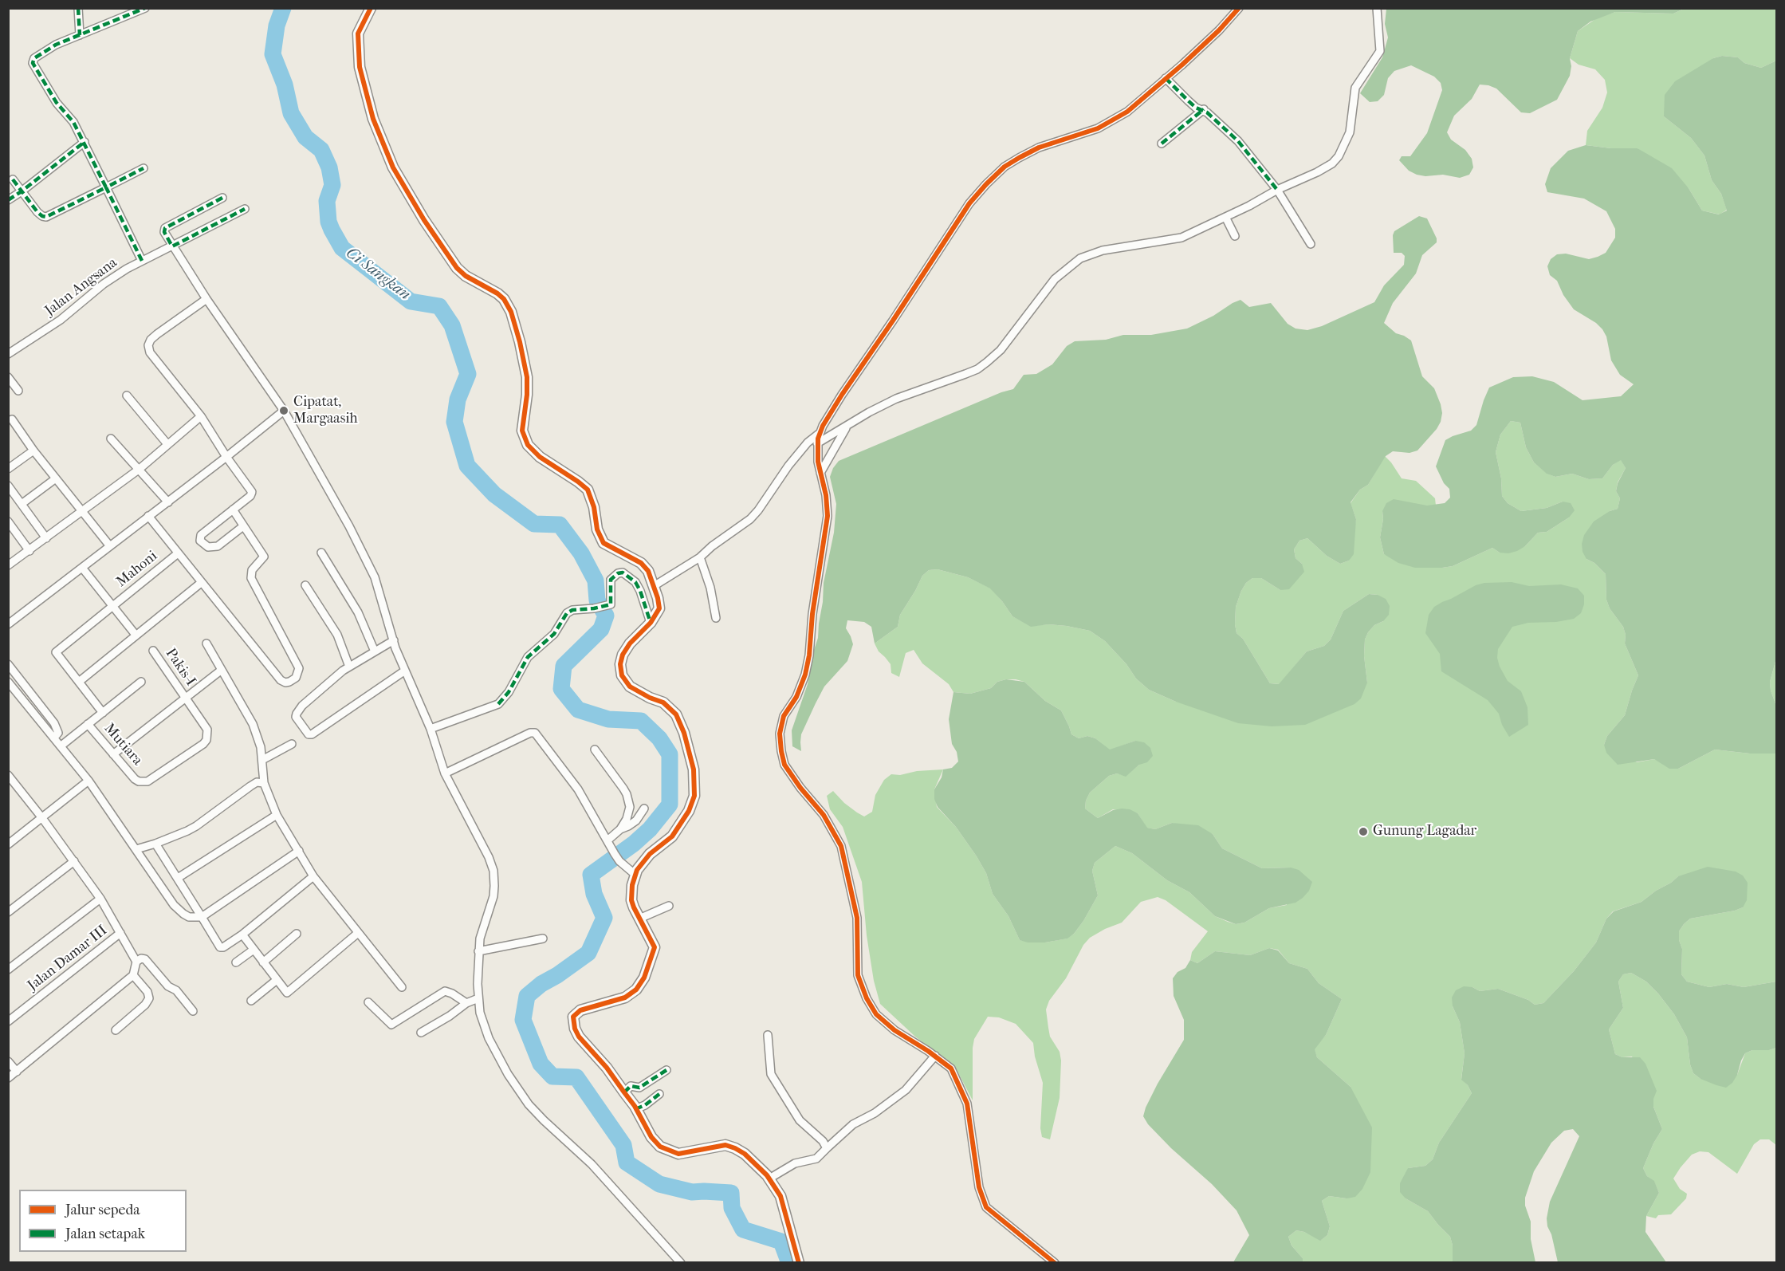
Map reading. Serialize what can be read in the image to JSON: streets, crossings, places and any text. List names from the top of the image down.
{
  "streets": {
    "street": [
      "Jalan Angsana",
      "Mahoni",
      "Pakis-I",
      "Mutiara",
      "Jalan Damar III"
    ]
  },
  "crossings": [
    ["Pakis-I", "Mutiara"]
  ],
  "water": ["Ci Sangkan"],
  "places": ["Cipatat, Margaasih", "Gunung Lagadar"],
  "legend": ["Jalur sepeda", "Jalan setapak"]
}
